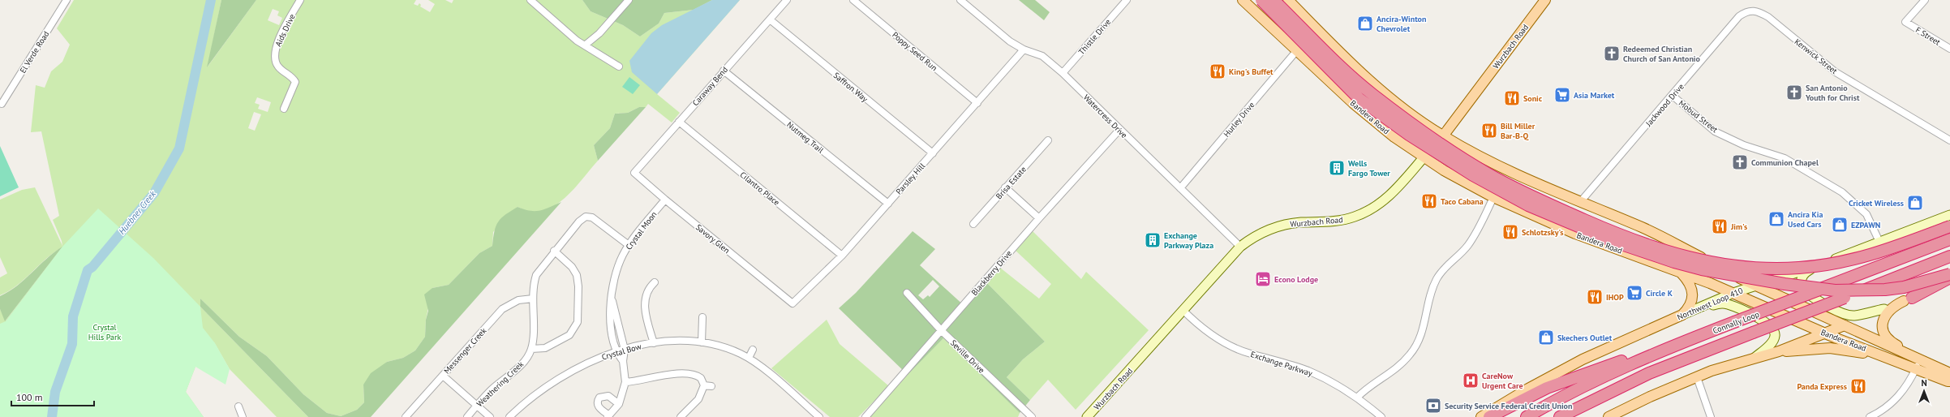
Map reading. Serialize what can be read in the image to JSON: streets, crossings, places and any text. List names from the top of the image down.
{
  "streets": {
    "highway": ["Connally Loop"],
    "main road": ["Wurzbach Road", "Bandera Road", "Northwest Loop 410"],
    "street": [
      "Aids Drive",
      "F Street",
      "Thistle Drive",
      "Poppy Seed Run",
      "El Verde Road",
      "Kenwick Street",
      "Caraway Bend",
      "Saffron Way",
      "Jackwood Drive",
      "Watercress Drive",
      "Mobud Street",
      "Hurley Drive",
      "Nutmeg Trail",
      "Parsley Hill",
      "Brisa Estate",
      "Cilantro Place",
      "Crystal Moon",
      "Savory Glen",
      "Blackberry Drive",
      "Messenger Creek",
      "Crystal Bow",
      "Seville Drive",
      "Exchange Parkway",
      "Weathering Creek"
    ]
  },
  "crossings": [
    ["Thistle Drive", "Watercress Drive"],
    ["Wurzbach Road", "Watercress Drive"],
    ["Wurzbach Road", "Bandera Road"],
    ["Wurzbach Road", "Exchange Parkway"],
    ["Poppy Seed Run", "Parsley Hill"],
    ["Kenwick Street", "Jackwood Drive"],
    ["Caraway Bend", "Saffron Way"],
    ["Caraway Bend", "Nutmeg Trail"],
    ["Caraway Bend", "Cilantro Place"],
    ["Caraway Bend", "Savory Glen"],
    ["Saffron Way", "Parsley Hill"],
    ["Jackwood Drive", "Mobud Street"],
    ["Jackwood Drive", "Bandera Road"],
    ["Watercress Drive", "Hurley Drive"],
    ["Watercress Drive", "Parsley Hill"],
    ["Watercress Drive", "Blackberry Drive"],
    ["Mobud Street", "Northwest Loop 410"],
    ["Bandera Road", "Hurley Drive"],
    ["Bandera Road", "Northwest Loop 410"],
    ["Nutmeg Trail", "Parsley Hill"],
    ["Parsley Hill", "Cilantro Place"],
    ["Parsley Hill", "Savory Glen"],
    ["Crystal Moon", "Savory Glen"],
    ["Crystal Moon", "Crystal Bow"],
    ["Blackberry Drive", "Seville Drive"]
  ],
  "water": ["Huebner Creek"],
  "parks": ["Crystal Hills Park"],
  "places": {
    "shop": [
      "Ancira-Winton Chevrolet",
      "Cricket Wireless",
      "Ancira Kia Used Cars",
      "EZPAWN",
      "Skechers Outlet"
    ],
    "church": ["Redeemed Christian Church of San Antonio", "San Antonio Youth for Christ", "Communion Chapel"],
    "restaurant": [
      "King's Buffet",
      "Sonic",
      "Bill Miller Bar-B-Q",
      "Taco Cabana",
      "Jim's",
      "Schlotzsky's",
      "IHOP",
      "Panda Express"
    ],
    "supermarket": ["Asia Market", "Circle K"],
    "building": ["Wells Fargo Tower", "Exchange Parkway Plaza"],
    "hotel": ["Econo Lodge"],
    "hospital": ["CareNow Urgent Care"],
    "bank": ["Security Service Federal Credit Union"]
  },
  "scale_bar": "100 m",
  "north": "top"
}
